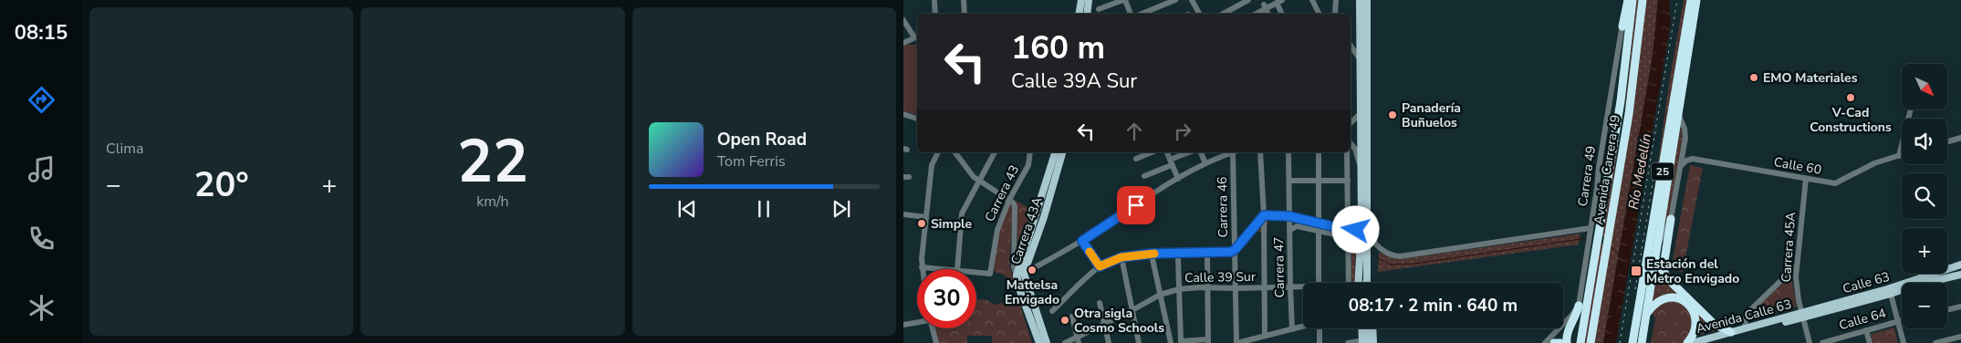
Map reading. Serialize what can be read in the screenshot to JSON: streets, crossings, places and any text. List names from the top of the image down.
{
  "streets": {
    "highway": ["Avenida Carrera 49", "25"],
    "main road": ["Carrera 43A", "Calle 63", "Avenida Calle 63"],
    "street": [
      "Calle 60",
      "Carrera 49",
      "Carrera 43",
      "Carrera 46",
      "Carrera 45A",
      "Carrera 47",
      "Calle 39 Sur",
      "Calle 64"
    ]
  },
  "crossings": [
    ["Calle 60", "Carrera 45A"],
    ["Avenida Carrera 49", "Carrera 49"],
    ["Carrera 43", "Carrera 43A"],
    ["Carrera 46", "Calle 39 Sur"],
    ["Carrera 45A", "Calle 63"],
    ["Carrera 45A", "Avenida Calle 63"],
    ["Carrera 47", "Calle 39 Sur"],
    ["Calle 63", "Avenida Calle 63"]
  ],
  "water": ["Río Medellín"],
  "places": {
    "other": [
      "EMO Materiales",
      "V-Cad Constructions",
      "Panadería Buñuelos",
      "Simple",
      "Mattelsa Envigado",
      "Otra sigla Cosmo Schools"
    ],
    "transit": ["Estación del Metro Envigado"]
  },
  "north": "bottom right",
  "page": {
    "tabs": "08:15",
    "tile": [
      "Clima",
      ["22", "km/h"]
    ],
    "turn": ["160 m", "Calle 39A Sur"],
    "map_buttons": ["+", "−"],
    "song": ["Open Road", "Tom Ferris"],
    "heat": ["−", "20°", "+"],
    "limit": "30",
    "trip": "08:17 · 2 min · 640 m"
  }
}
